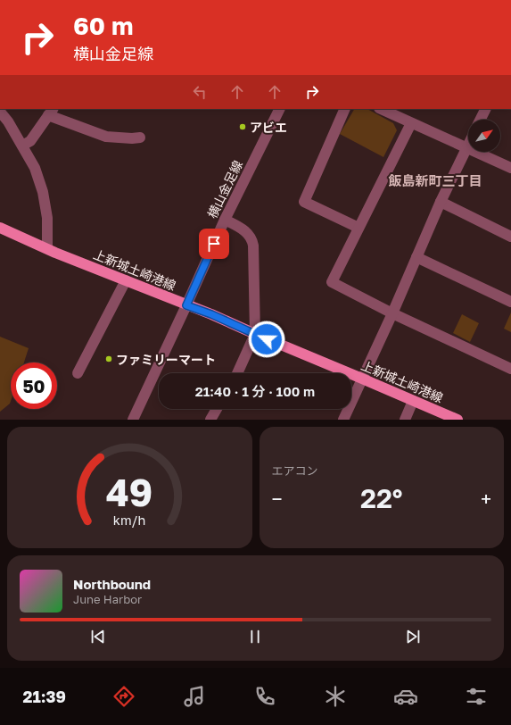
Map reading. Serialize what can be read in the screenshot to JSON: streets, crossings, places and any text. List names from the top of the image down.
{
  "streets": {
    "main road": ["上新城土崎港線"],
    "street": ["横山金足線"]
  },
  "crossings": [
    ["横山金足線", "上新城土崎港線"]
  ],
  "districts": ["飯島新町三丁目"],
  "places": ["アビエ", "ファミリーマート"],
  "north": "top right",
  "page": {
    "turn": ["60 m", "横山金足線"],
    "limit": "50",
    "trip": "21:40 · 1 分 · 100 m",
    "tile": "エアコン",
    "heat": ["−", "22°", "+"],
    "song": ["Northbound", "June Harbor"],
    "tabs": "21:39",
    "gauge": ["49", "km/h"]
  }
}
